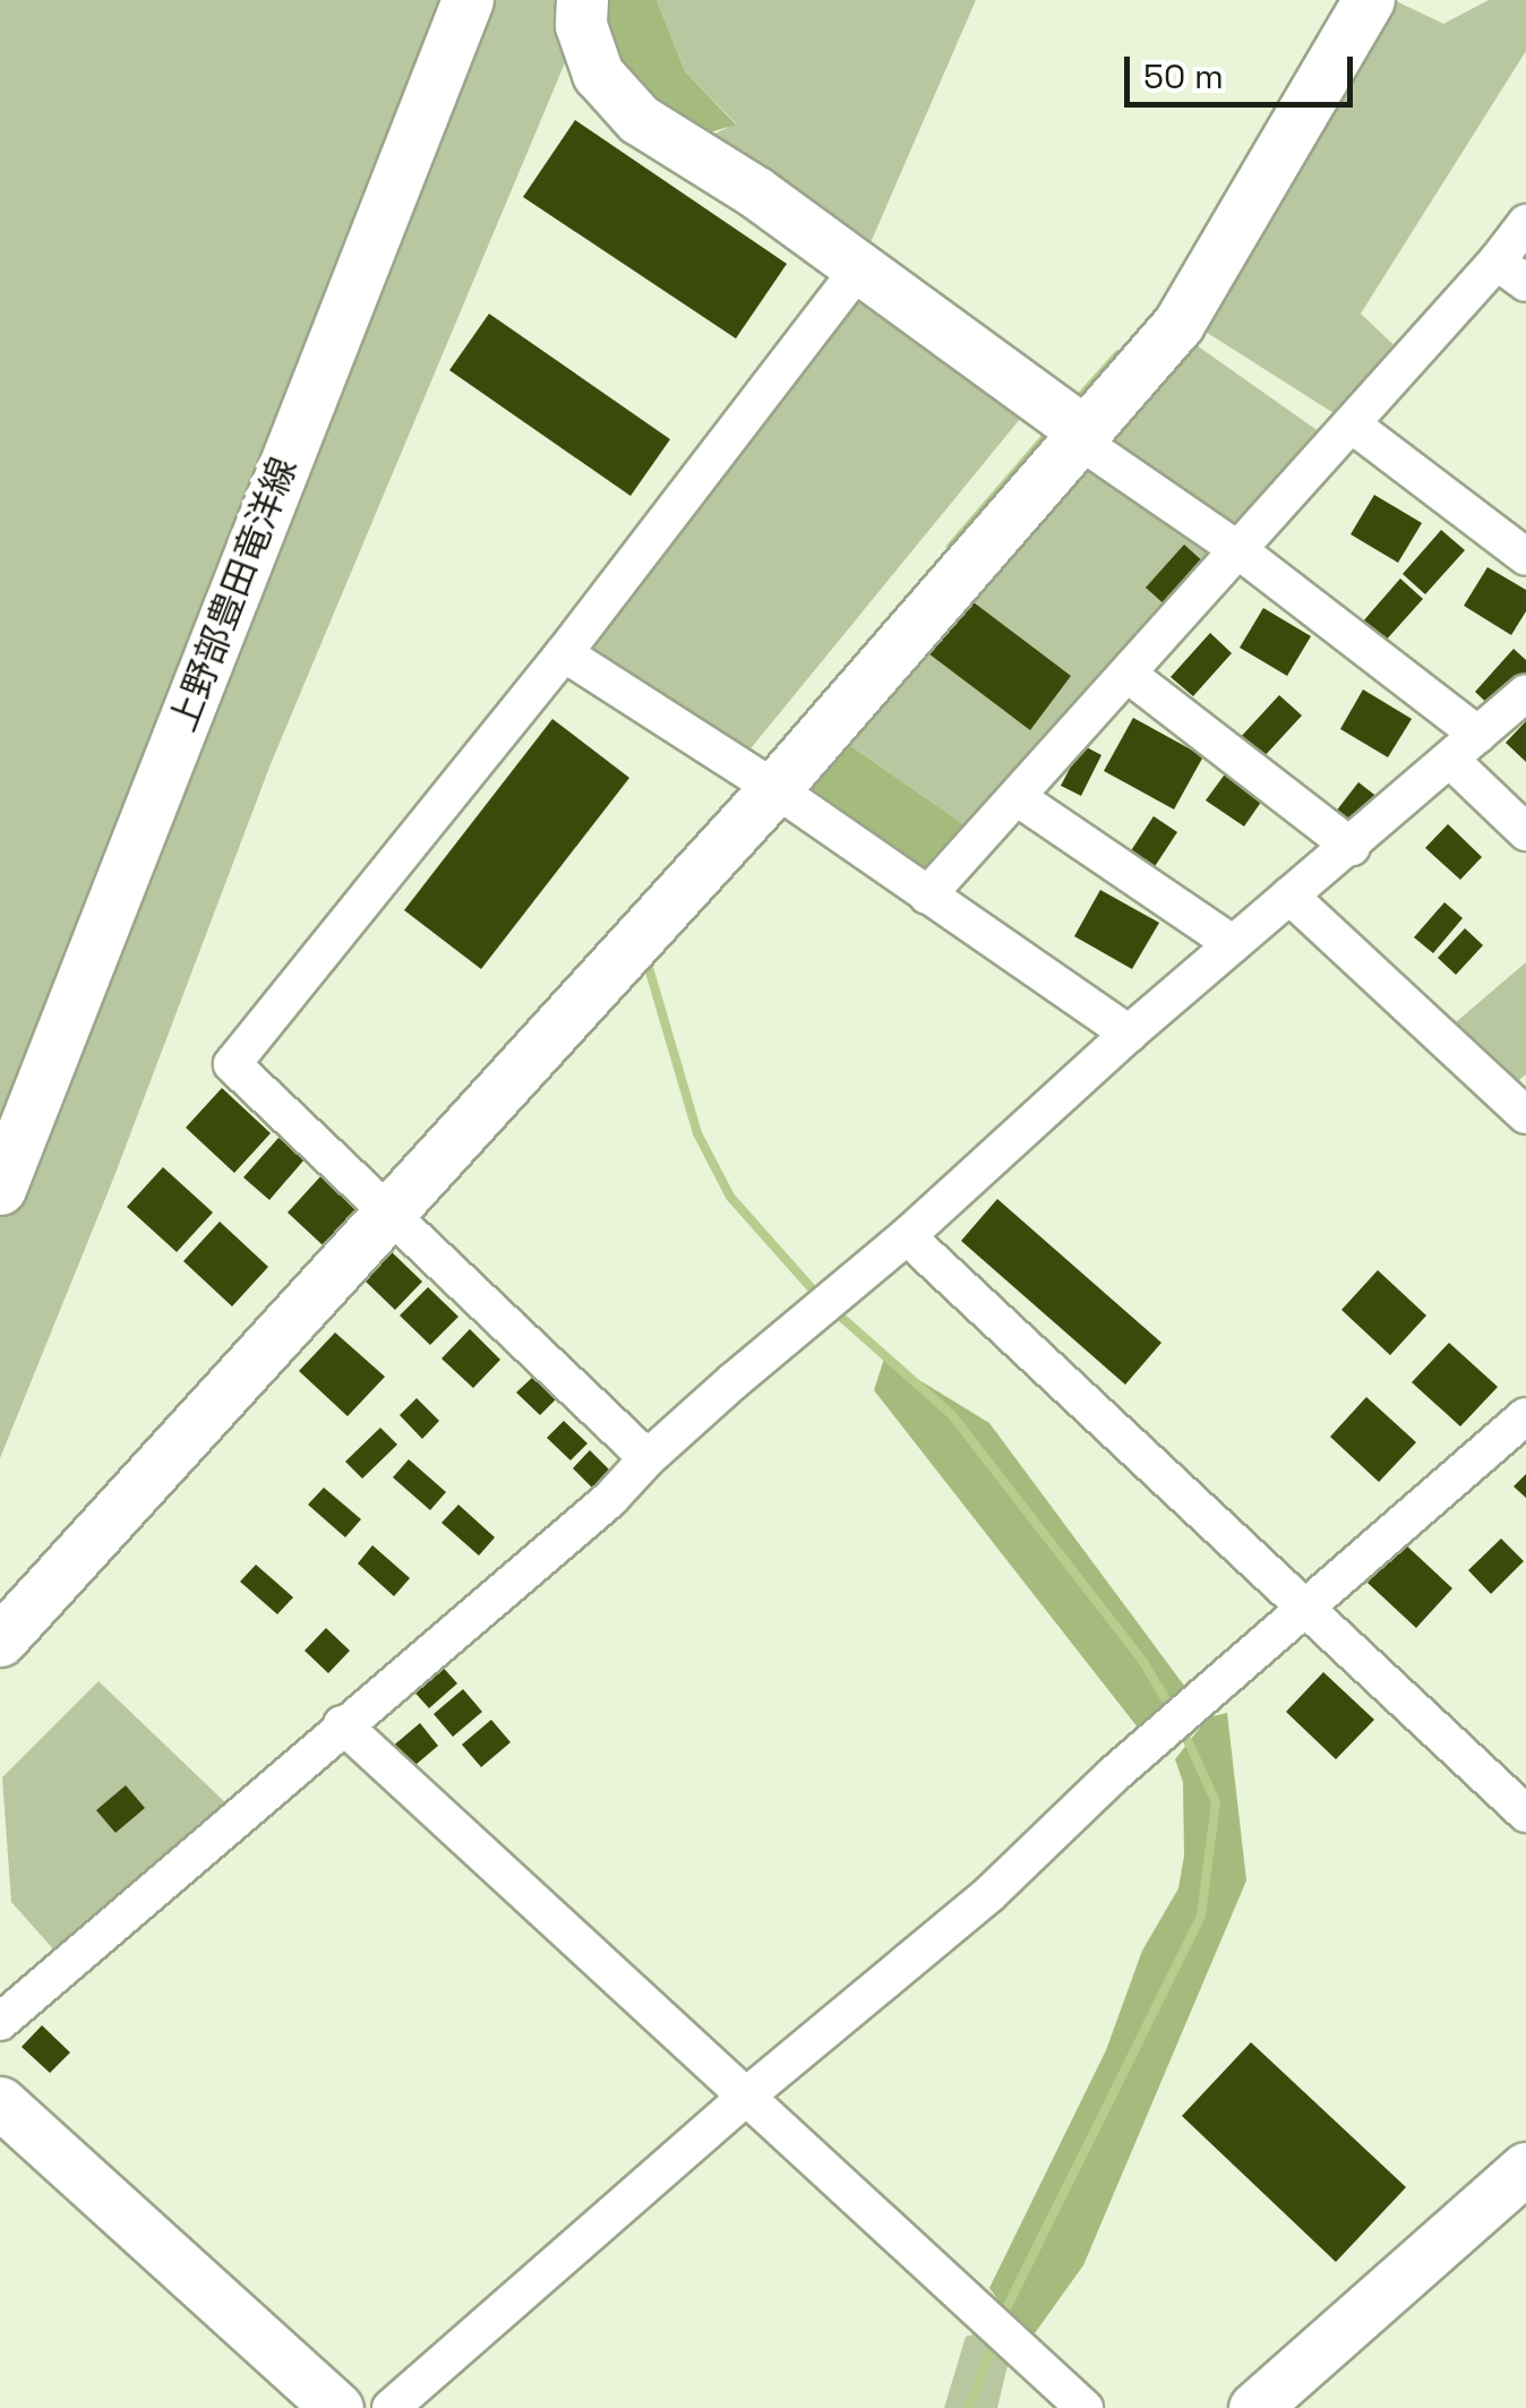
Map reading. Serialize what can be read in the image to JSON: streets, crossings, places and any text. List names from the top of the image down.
{
  "streets": {
    "street": ["上野部豊田竜洋線"]
  },
  "scale_bar": "50 m"
}
